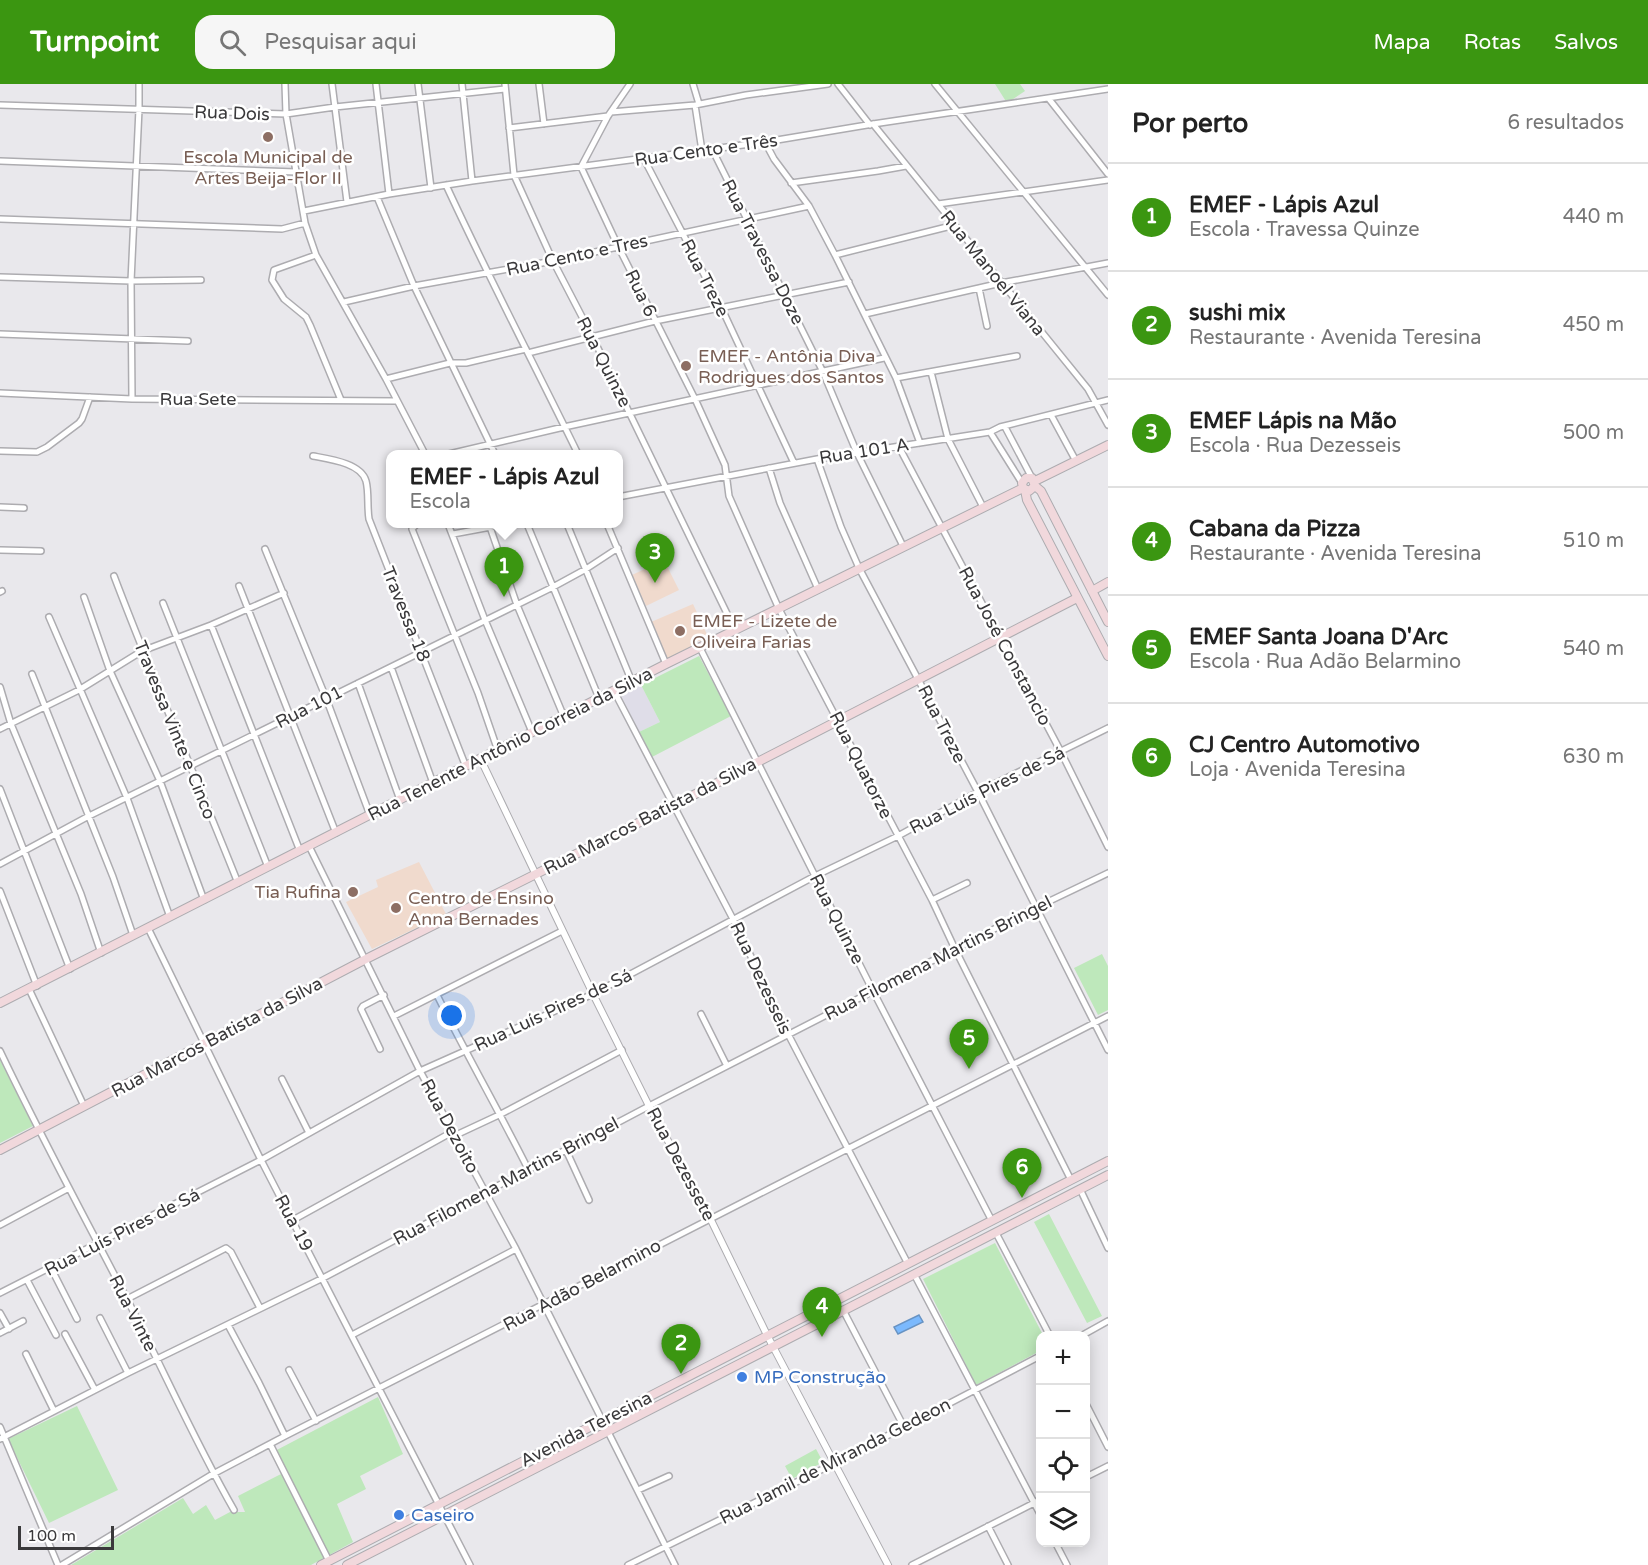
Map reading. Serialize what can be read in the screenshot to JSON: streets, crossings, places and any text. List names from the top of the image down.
{
  "streets": {
    "main road": ["Rua Tenente Antônio Correia da Silva", "Rua Marcos Batista da Silva", "Avenida Teresina"],
    "street": [
      "Rua Dois",
      "Rua Cento e Três",
      "Rua Travessa Doze",
      "Rua Cento e Tres",
      "Rua Manoel Viana",
      "Rua Treze",
      "Rua 6",
      "Rua Quinze",
      "Rua Sete",
      "Rua 101 A",
      "Travessa 18",
      "Rua José Constancio",
      "Rua 101",
      "Travessa Vinte e Cinco",
      "Rua Quatorze",
      "Rua Luís Pires de Sá",
      "Rua Filomena Martins Bringel",
      "Rua Dezesseis",
      "Rua Dezoito",
      "Rua Dezessete",
      "Rua 19",
      "Rua Adão Belarmino",
      "Rua Vinte",
      "Rua Jamil de Miranda Gedeon"
    ]
  },
  "crossings": [
    ["Rua Dois", "Rua Quinze"],
    ["Rua Cento e Três", "Rua Travessa Doze"],
    ["Rua Cento e Três", "Rua Manoel Viana"],
    ["Rua Cento e Três", "Rua Treze"],
    ["Rua Cento e Três", "Rua 6"],
    ["Rua Cento e Três", "Rua Quinze"],
    ["Rua Travessa Doze", "Rua Cento e Tres"],
    ["Rua Travessa Doze", "Rua 101 A"],
    ["Rua Travessa Doze", "Rua Tenente Antônio Correia da Silva"],
    ["Rua Cento e Tres", "Rua Treze"],
    ["Rua Cento e Tres", "Rua 6"],
    ["Rua Cento e Tres", "Rua Quinze"],
    ["Rua Manoel Viana", "Rua 101 A"],
    ["Rua Treze", "Rua 101 A"],
    ["Rua Treze", "Rua Tenente Antônio Correia da Silva"],
    ["Rua Treze", "Rua Luís Pires de Sá"],
    ["Rua Treze", "Rua Marcos Batista da Silva"],
    ["Rua Treze", "Rua Filomena Martins Bringel"],
    ["Rua Treze", "Rua Adão Belarmino"],
    ["Rua 6", "Rua 101 A"],
    ["Rua 6", "Rua Quatorze"],
    ["Rua Quinze", "Rua 101 A"],
    ["Rua Quinze", "Rua Tenente Antônio Correia da Silva"],
    ["Rua Quinze", "Rua Luís Pires de Sá"],
    ["Rua Quinze", "Rua Marcos Batista da Silva"],
    ["Rua Quinze", "Rua Filomena Martins Bringel"],
    ["Rua Quinze", "Rua Adão Belarmino"],
    ["Rua Quinze", "Avenida Teresina"],
    ["Rua 101 A", "Rua José Constancio"],
    ["Rua 101 A", "Rua Quatorze"],
    ["Travessa 18", "Rua 101"],
    ["Travessa 18", "Rua Tenente Antônio Correia da Silva"],
    ["Rua José Constancio", "Rua Tenente Antônio Correia da Silva"],
    ["Rua José Constancio", "Rua Luís Pires de Sá"],
    ["Rua José Constancio", "Rua Marcos Batista da Silva"],
    ["Rua 101", "Travessa Vinte e Cinco"],
    ["Travessa Vinte e Cinco", "Rua Tenente Antônio Correia da Silva"],
    ["Rua Tenente Antônio Correia da Silva", "Rua Quatorze"],
    ["Rua Tenente Antônio Correia da Silva", "Rua Dezesseis"],
    ["Rua Tenente Antônio Correia da Silva", "Rua Dezoito"],
    ["Rua Tenente Antônio Correia da Silva", "Rua Dezessete"],
    ["Rua Tenente Antônio Correia da Silva", "Rua 19"],
    ["Rua Quatorze", "Rua Luís Pires de Sá"],
    ["Rua Quatorze", "Rua Marcos Batista da Silva"],
    ["Rua Quatorze", "Rua Filomena Martins Bringel"],
    ["Rua Quatorze", "Rua Adão Belarmino"],
    ["Rua Quatorze", "Avenida Teresina"],
    ["Rua Luís Pires de Sá", "Rua Dezesseis"],
    ["Rua Luís Pires de Sá", "Rua Dezoito"],
    ["Rua Luís Pires de Sá", "Rua Dezessete"],
    ["Rua Luís Pires de Sá", "Rua 19"],
    ["Rua Luís Pires de Sá", "Rua Vinte"],
    ["Rua Marcos Batista da Silva", "Rua Dezesseis"],
    ["Rua Marcos Batista da Silva", "Rua Dezoito"],
    ["Rua Marcos Batista da Silva", "Rua Dezessete"],
    ["Rua Marcos Batista da Silva", "Rua 19"],
    ["Rua Marcos Batista da Silva", "Rua Vinte"],
    ["Rua Filomena Martins Bringel", "Rua Dezesseis"],
    ["Rua Filomena Martins Bringel", "Rua Dezoito"],
    ["Rua Filomena Martins Bringel", "Rua Dezessete"],
    ["Rua Filomena Martins Bringel", "Rua 19"],
    ["Rua Filomena Martins Bringel", "Rua Vinte"],
    ["Rua Dezesseis", "Rua Adão Belarmino"],
    ["Rua Dezesseis", "Avenida Teresina"],
    ["Rua Dezoito", "Rua Adão Belarmino"],
    ["Rua Dezoito", "Avenida Teresina"],
    ["Rua Dezoito", "Rua Jamil de Miranda Gedeon"],
    ["Rua Dezessete", "Rua Adão Belarmino"],
    ["Rua Dezessete", "Avenida Teresina"],
    ["Rua Dezessete", "Rua Jamil de Miranda Gedeon"],
    ["Rua 19", "Rua Adão Belarmino"],
    ["Rua 19", "Avenida Teresina"],
    ["Rua Adão Belarmino", "Rua Vinte"]
  ],
  "places": [
    "Escola Municipal de Artes Beija-Flor II",
    "EMEF - Antônia Diva Rodrigues dos Santos",
    "EMEF - Lizete de Oliveira Farias",
    "Tia Rufina",
    "Centro de Ensino Anna Bernades",
    "MP Construção",
    "Caseiro"
  ],
  "scale_bar": "100 m",
  "page": {
    "header": "Turnpoint",
    "search": "Pesquisar aqui",
    "nav": ["Mapa", "Rotas", "Salvos"],
    "heading": ["Por perto", "6 resultados"],
    "list": [
      {
        "mark": "1",
        "name": "EMEF - Lápis Azul",
        "note": "Escola · Travessa Quinze",
        "value": "440 m"
      },
      {
        "mark": "2",
        "name": "sushi mix",
        "note": "Restaurante · Avenida Teresina",
        "value": "450 m"
      },
      {
        "mark": "3",
        "name": "EMEF Lápis na Mão",
        "note": "Escola · Rua Dezesseis",
        "value": "500 m"
      },
      {
        "mark": "4",
        "name": "Cabana da Pizza",
        "note": "Restaurante · Avenida Teresina",
        "value": "510 m"
      },
      {
        "mark": "5",
        "name": "EMEF Santa Joana D'Arc",
        "note": "Escola · Rua Adão Belarmino",
        "value": "540 m"
      },
      {
        "mark": "6",
        "name": "CJ Centro Automotivo",
        "note": "Loja · Avenida Teresina",
        "value": "630 m"
      }
    ],
    "popup": ["EMEF - Lápis Azul", "Escola"],
    "pins": [
      "3",
      "1",
      "5",
      "6",
      "4",
      "2"
    ],
    "map_buttons": ["+", "−"],
    "scale": "100 m"
  }
}
